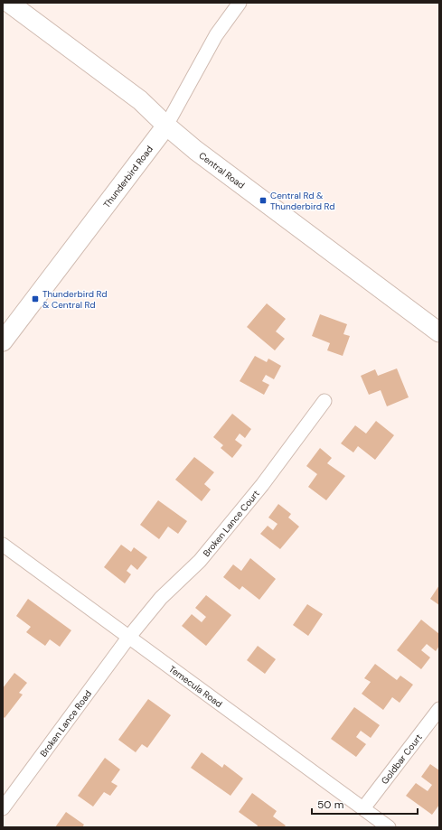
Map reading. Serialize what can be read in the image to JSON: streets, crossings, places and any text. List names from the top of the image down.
{
  "streets": {
    "street": [
      "Central Road",
      "Thunderbird Road",
      "Broken Lance Court",
      "Temecula Road",
      "Broken Lance Road",
      "Goldbar Court"
    ]
  },
  "crossings": [
    ["Central Road", "Thunderbird Road"],
    ["Broken Lance Court", "Temecula Road"],
    ["Broken Lance Court", "Broken Lance Road"],
    ["Temecula Road", "Broken Lance Road"],
    ["Temecula Road", "Goldbar Court"]
  ],
  "places": {
    "transit": ["Central Rd & Thunderbird Rd", "Thunderbird Rd & Central Rd"]
  },
  "scale_bar": "50 m"
}
